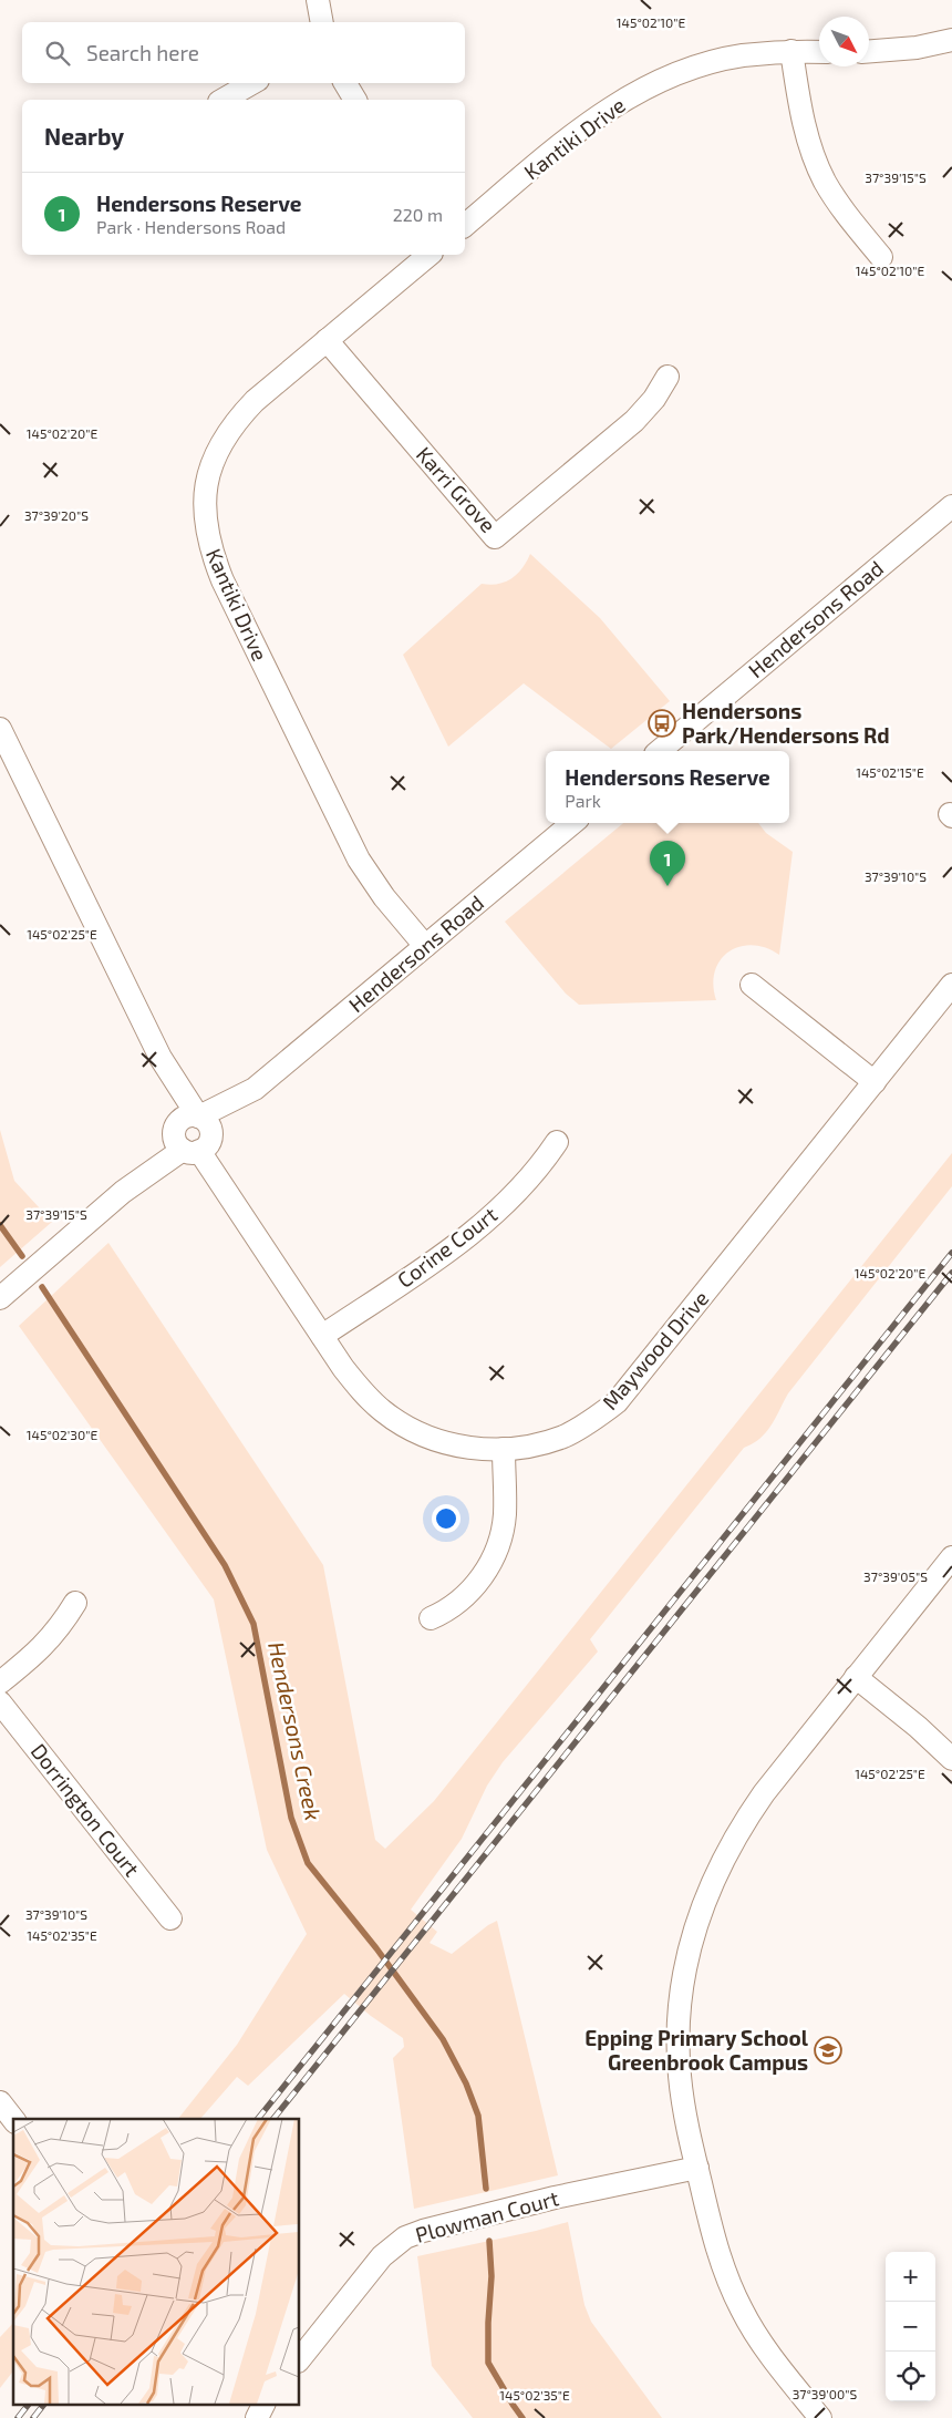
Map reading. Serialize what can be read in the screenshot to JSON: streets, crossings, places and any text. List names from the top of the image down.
{
  "streets": {
    "street": [
      "Kantiki Drive",
      "Karri Grove",
      "Hendersons Road",
      "Corine Court",
      "Maywood Drive",
      "Dorrington Court",
      "Plowman Court"
    ]
  },
  "crossings": [
    ["Kantiki Drive", "Karri Grove"],
    ["Kantiki Drive", "Hendersons Road"],
    ["Hendersons Road", "Maywood Drive"],
    ["Corine Court", "Maywood Drive"]
  ],
  "water": ["Hendersons Creek"],
  "places": {
    "bus stop": ["Hendersons Park/Hendersons Rd"],
    "school or university": ["Epping Primary School Greenbrook Campus"]
  },
  "north": "bottom right",
  "page": {
    "search": "Search here",
    "heading": "Nearby",
    "list": [
      {
        "mark": "1",
        "name": "Hendersons Reserve",
        "note": "Park · Hendersons Road",
        "value": "220 m"
      }
    ],
    "popup": ["Hendersons Reserve", "Park"],
    "pins": "1",
    "map_buttons": ["+", "−"]
  },
  "coordinates": [
    "145°02'10\"E",
    "37°39'15\"S",
    "145°02'20\"E",
    "37°39'20\"S",
    "145°02'15\"E",
    "37°39'10\"S",
    "145°02'25\"E",
    "145°02'30\"E",
    "37°39'05\"S",
    "145°02'35\"E",
    "37°39'00\"S"
  ]
}
